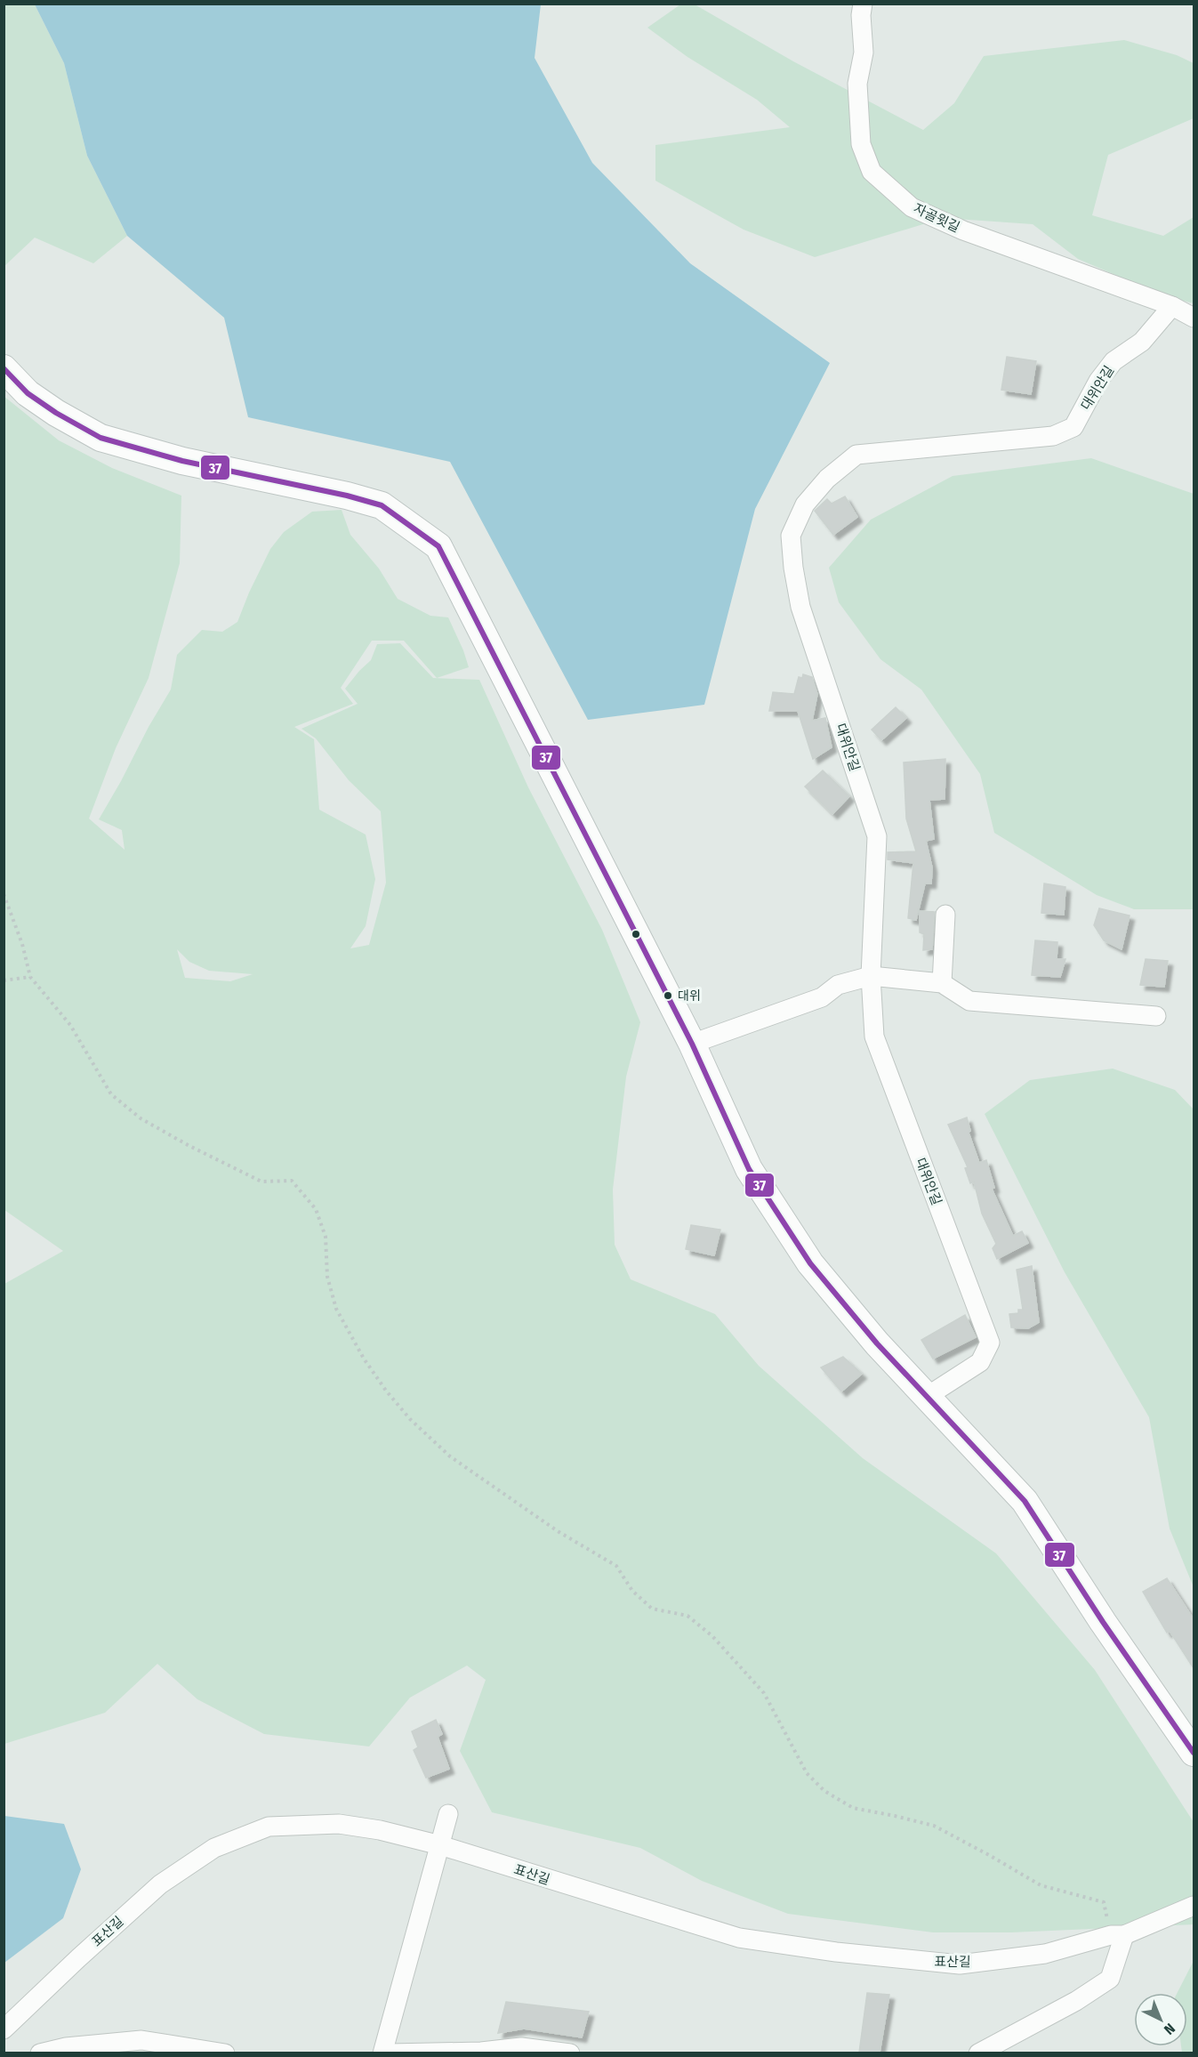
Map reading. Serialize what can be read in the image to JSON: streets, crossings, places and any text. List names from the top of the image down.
{
  "streets": {
    "street": ["자골윗길", "대위안길", "표산길"]
  },
  "crossings": [
    ["자골윗길", "대위안길"]
  ],
  "places": ["대위"],
  "lines": ["transit line 37"],
  "north": "bottom right"
}
